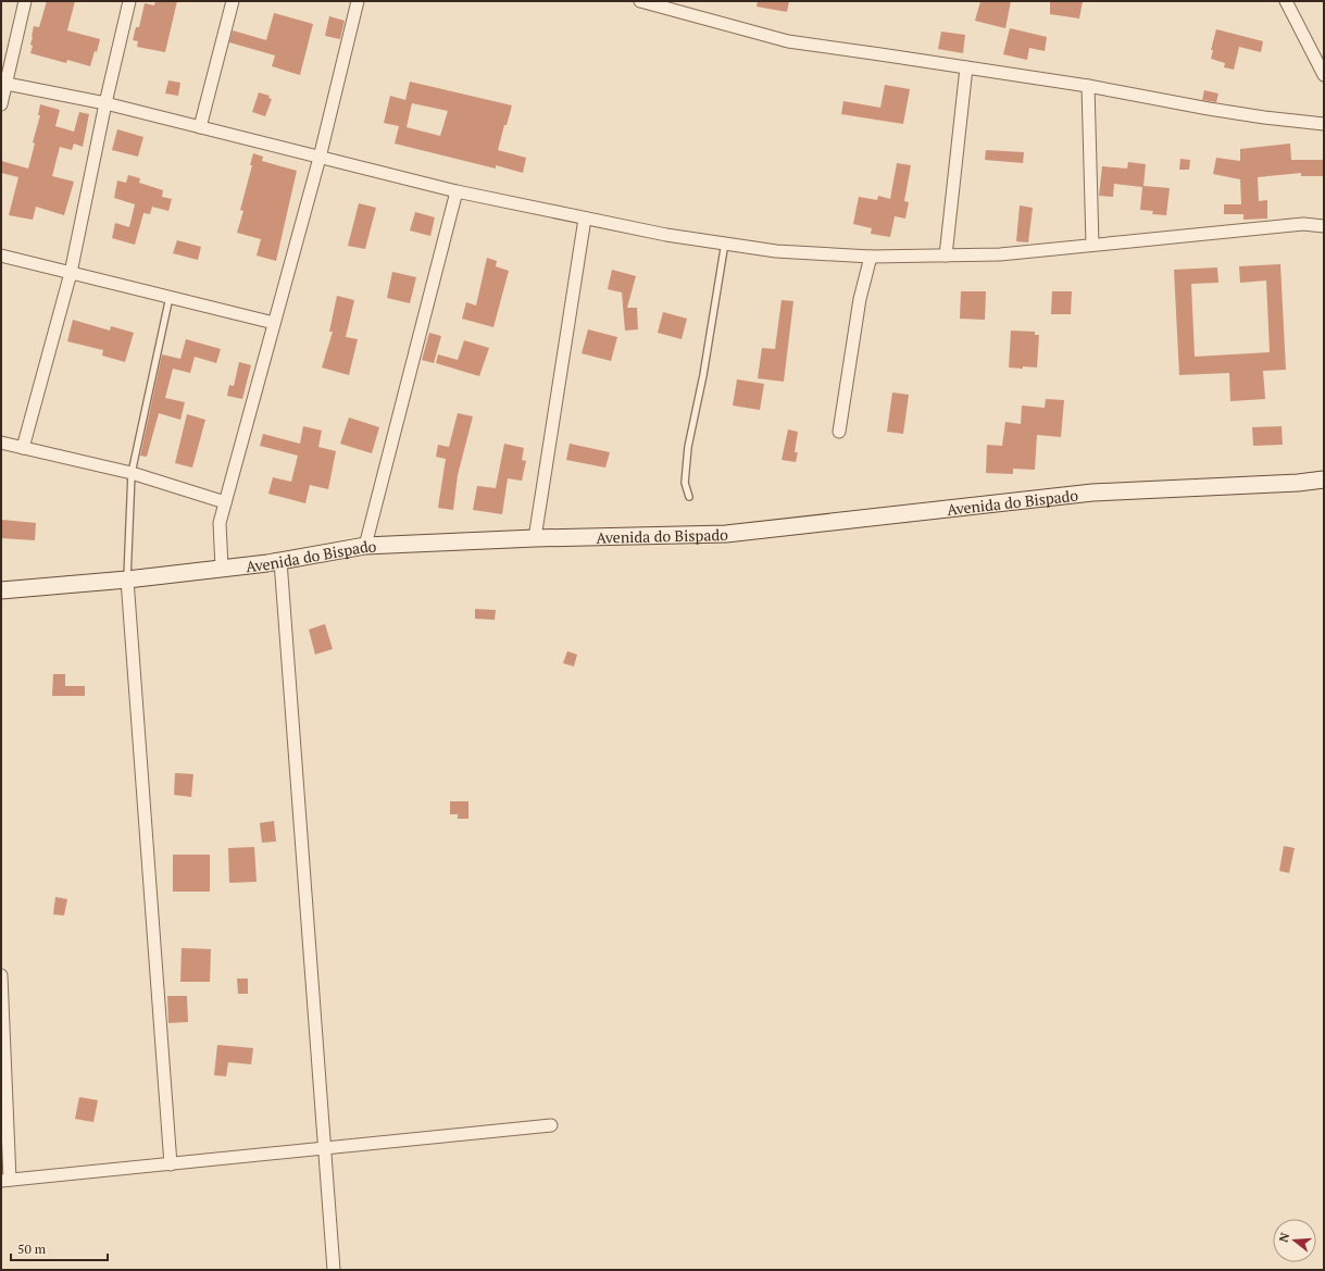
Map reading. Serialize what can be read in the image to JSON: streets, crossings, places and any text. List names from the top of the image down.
{
  "streets": {
    "main road": ["Avenida do Bispado"]
  },
  "scale_bar": "50 m",
  "north": "left"
}
